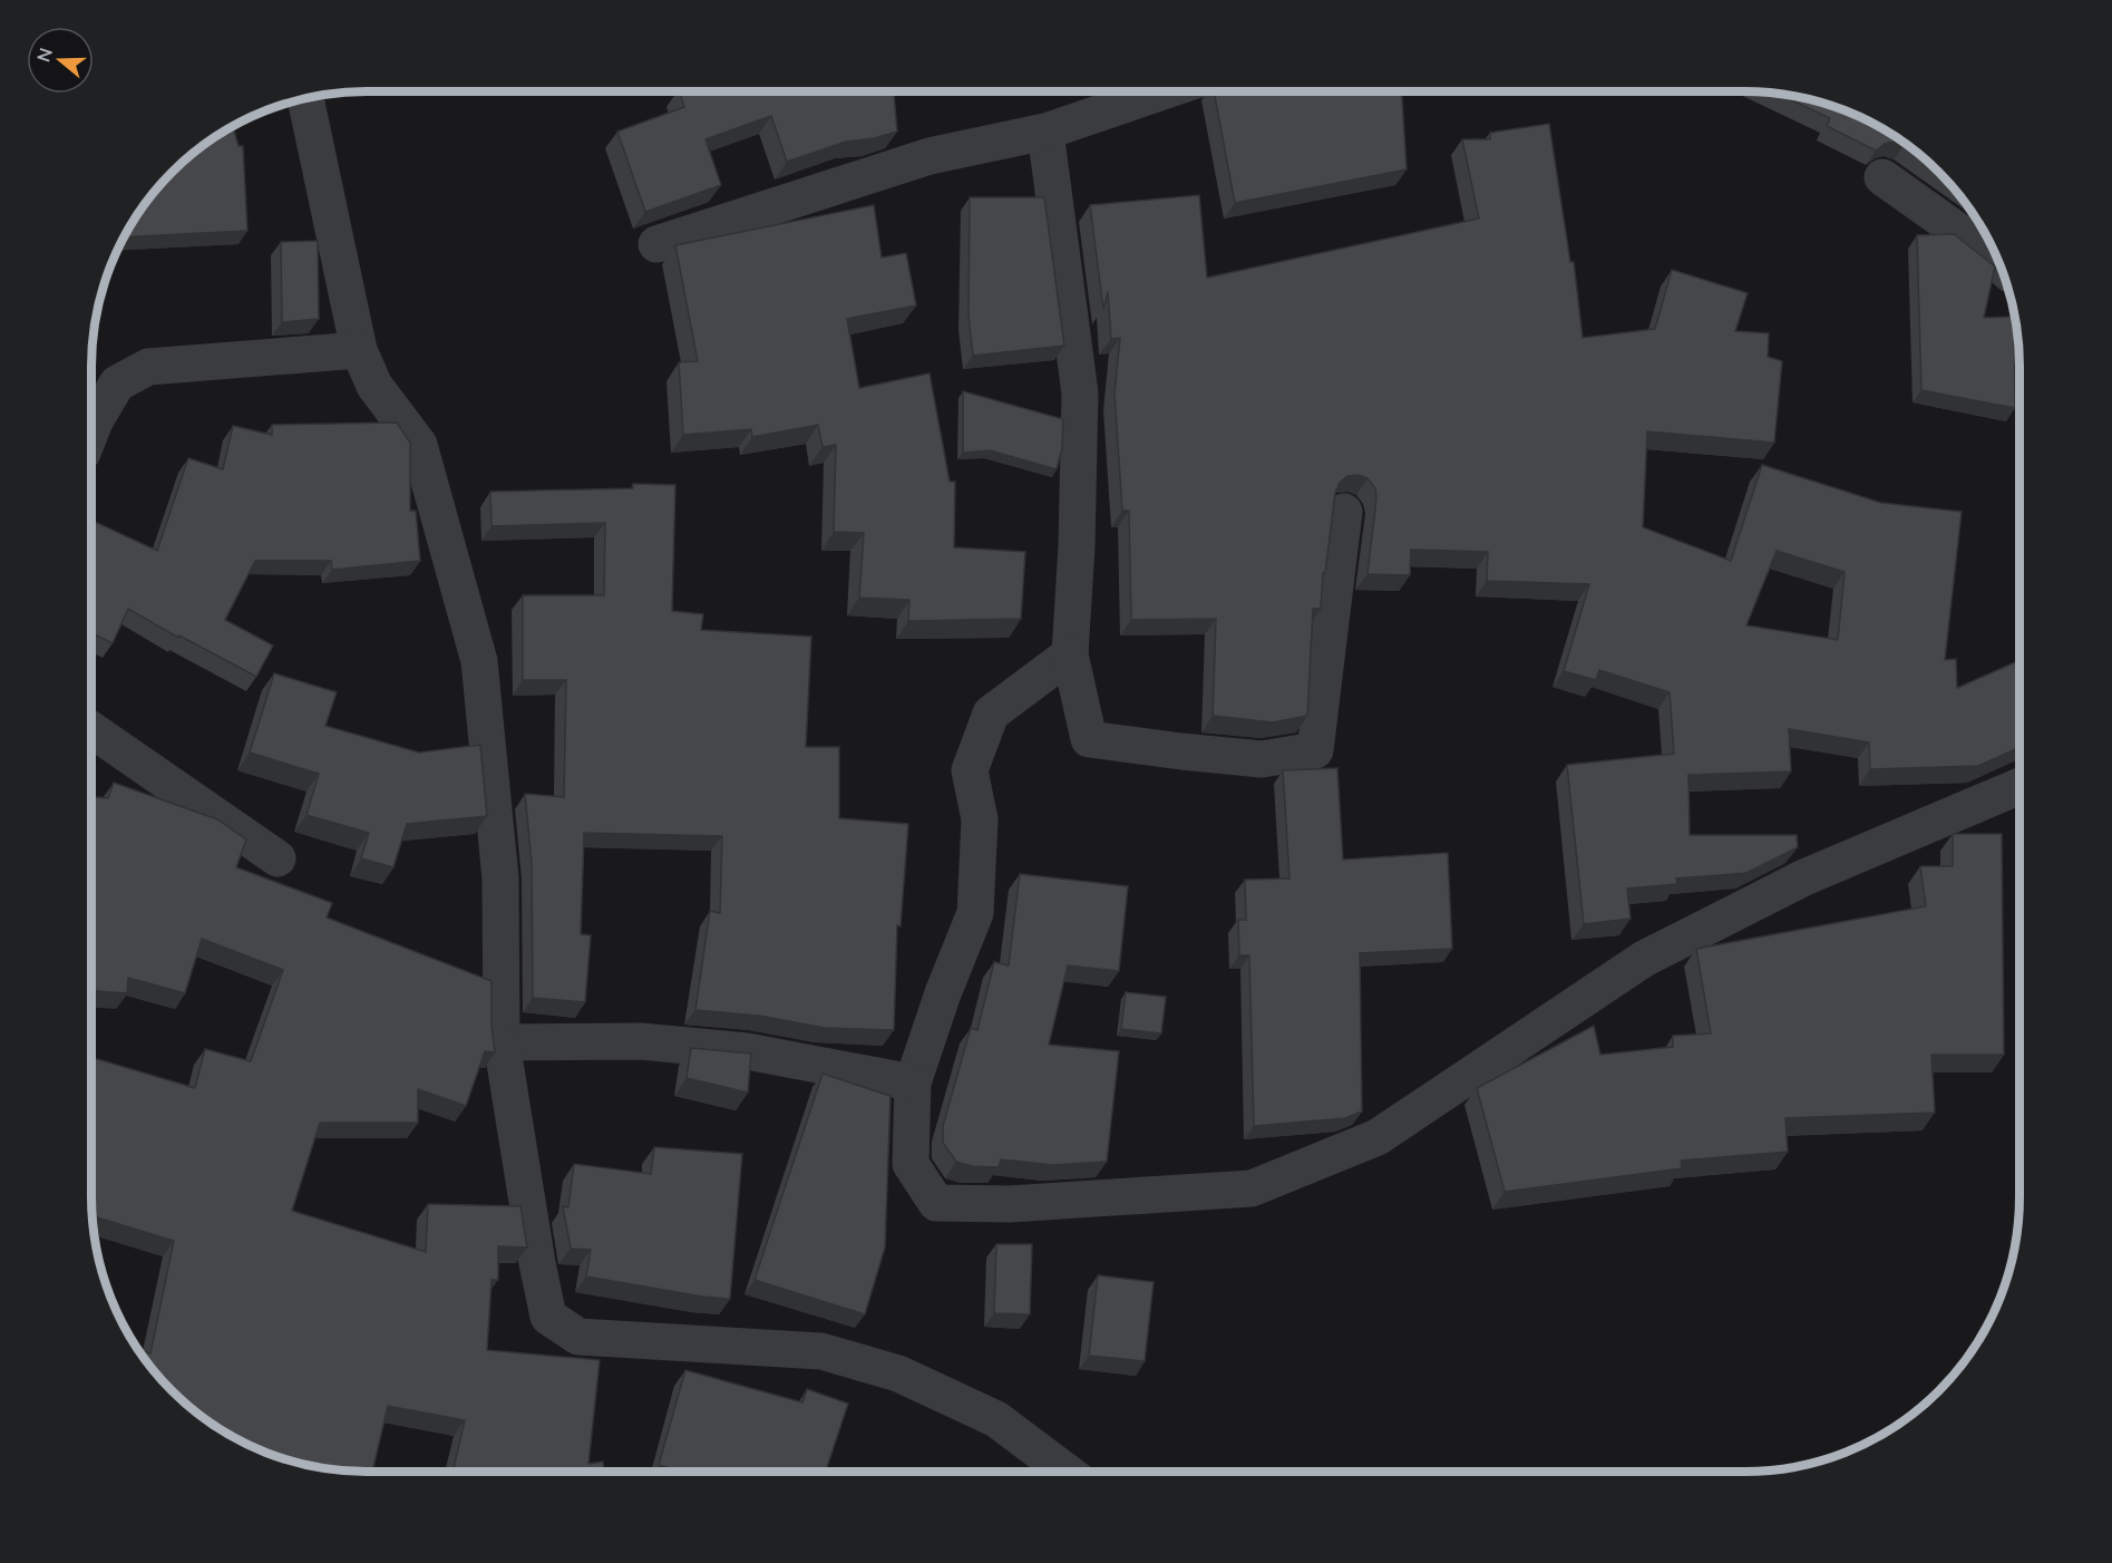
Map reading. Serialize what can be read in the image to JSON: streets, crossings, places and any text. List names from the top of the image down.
{
  "north": "left"
}
